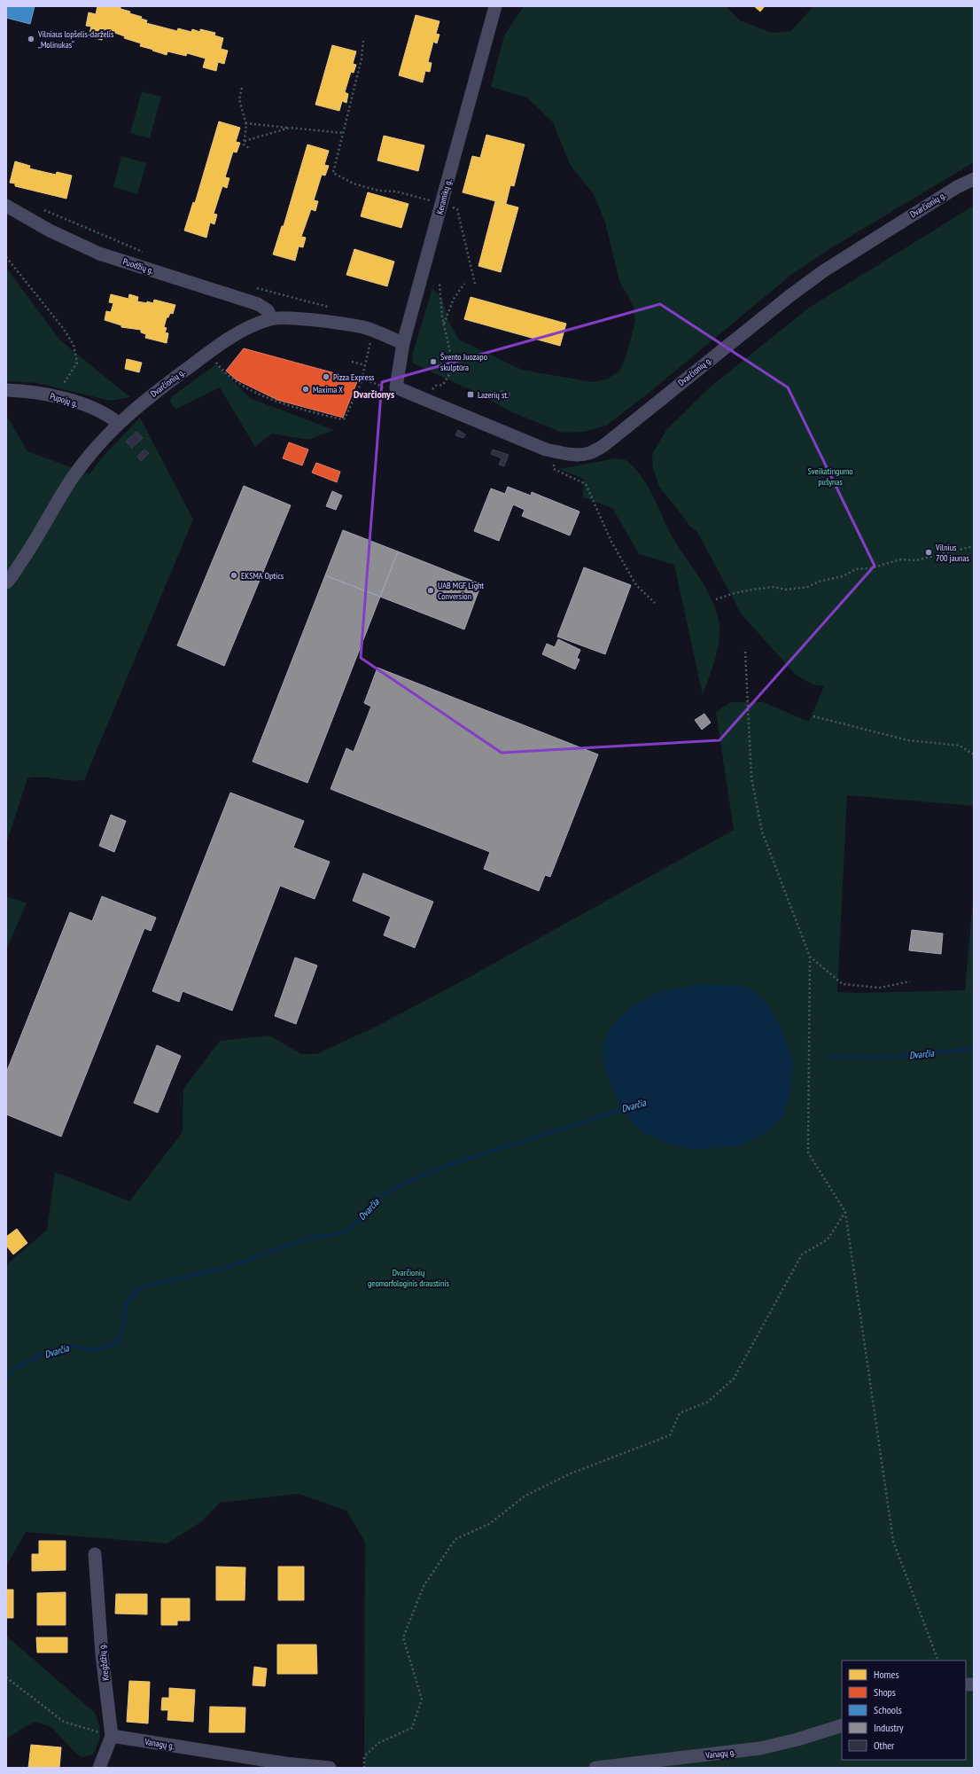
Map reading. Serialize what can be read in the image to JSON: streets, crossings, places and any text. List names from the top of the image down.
{
  "streets": {
    "street": [
      "Keramikų g.",
      "Dvarčionių g.",
      "Puodžių g.",
      "Pupojų g.",
      "Kregždžių g.",
      "Vanagų g."
    ]
  },
  "crossings": [
    ["Keramikų g.", "Dvarčionių g."],
    ["Dvarčionių g.", "Puodžių g."],
    ["Dvarčionių g.", "Pupojų g."],
    ["Kregždžių g.", "Vanagų g."]
  ],
  "districts": ["Dvarčionys"],
  "water": ["Dvarčia"],
  "parks": ["Sveikatingumo pušynas", "Dvarčionių geomorfologinis draustinis"],
  "places": {
    "other": [
      "Vilniaus lopšelis-darželis „Molinukas“",
      "Švento Juozapo skulptūra",
      "Pizza Express",
      "Maxima X",
      "Vilnius 700 jaunas",
      "EKSMA Optics",
      "UAB MGF Light Conversion"
    ],
    "transit": ["Lazerių st."]
  },
  "legend": [
    "Homes",
    "Shops",
    "Schools",
    "Industry",
    "Other"
  ]
}
